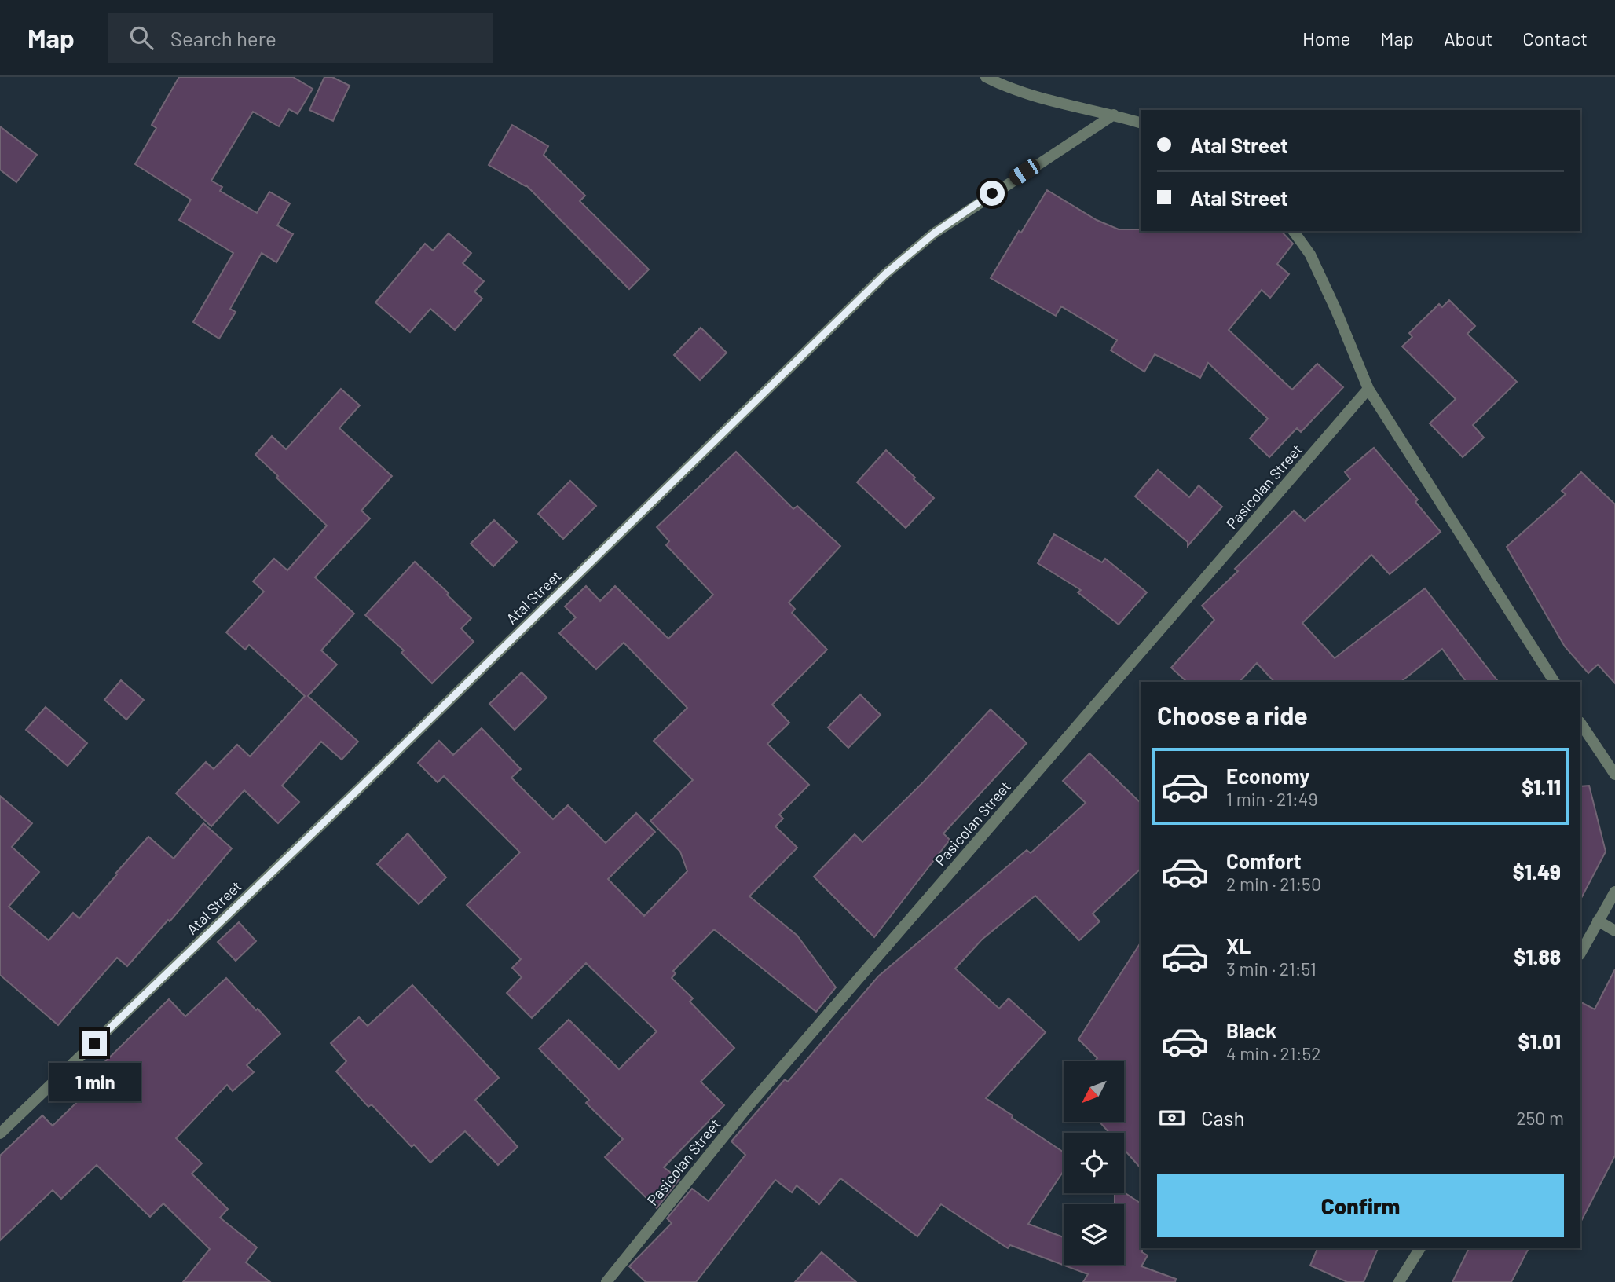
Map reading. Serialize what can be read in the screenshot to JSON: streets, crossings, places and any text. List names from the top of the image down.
{
  "streets": {
    "street": ["Pasicolan Street", "Atal Street"]
  },
  "north": "bottom left",
  "page": {
    "header": "Map",
    "search": "Search here",
    "nav": [
      "Home",
      "Map",
      "About",
      "Contact"
    ],
    "banner": ["Atal Street", "Atal Street"],
    "heading": "Choose a ride",
    "list": [
      {
        "name": "Economy",
        "note": "1 min · 21:49",
        "value": "$1.11"
      },
      {
        "name": "Comfort",
        "note": "2 min · 21:50",
        "value": "$1.49"
      },
      {
        "name": "XL",
        "note": "3 min · 21:51",
        "value": "$1.88"
      },
      {
        "name": "Black",
        "note": "4 min · 21:52",
        "value": "$1.01"
      }
    ],
    "bubble": "1 min",
    "pay": ["Cash", "250 m"],
    "buttons": "Confirm"
  }
}
